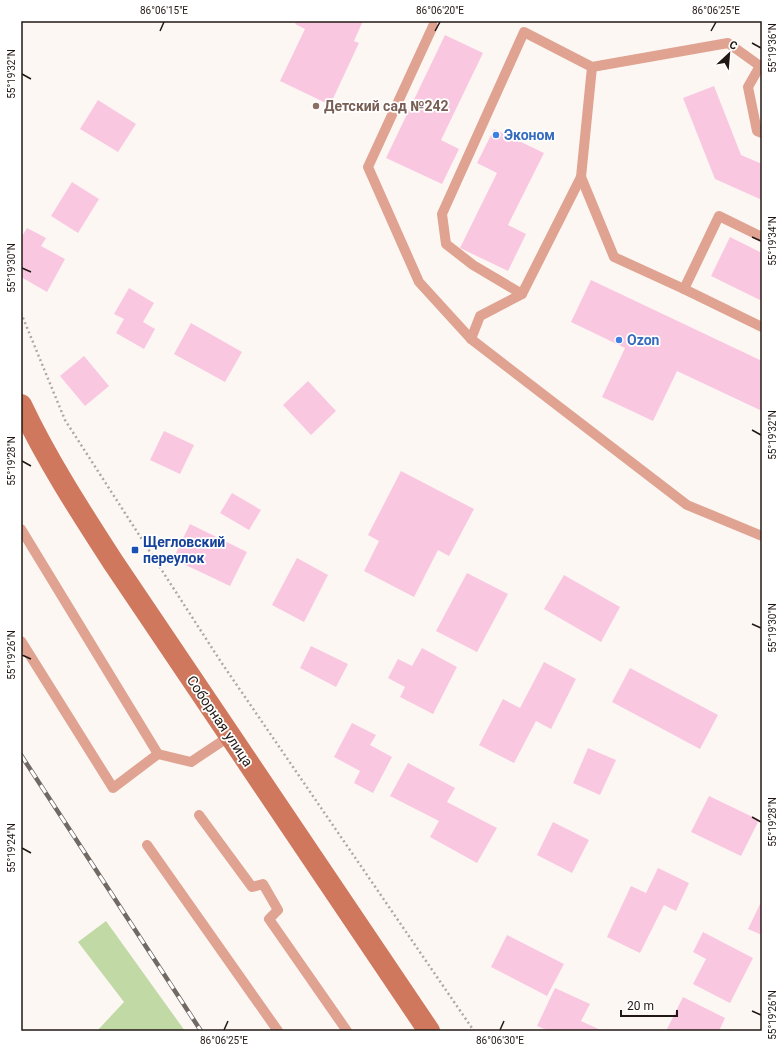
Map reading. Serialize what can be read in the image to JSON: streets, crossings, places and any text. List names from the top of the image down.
{
  "streets": {
    "street": ["Соборная улица"]
  },
  "places": {
    "other": ["Детский сад №242", "Эконом", "Ozon"],
    "transit": ["Щегловский переулок"]
  },
  "scale_bar": "20 m",
  "north": "top right",
  "coordinates": [
    "86°06'15\"E",
    "86°06'20\"E",
    "86°06'25\"E",
    "55°19'36\"N",
    "55°19'32\"N",
    "55°19'34\"N",
    "55°19'30\"N",
    "55°19'28\"N",
    "55°19'26\"N",
    "55°19'24\"N",
    "86°06'30\"E"
  ]
}
